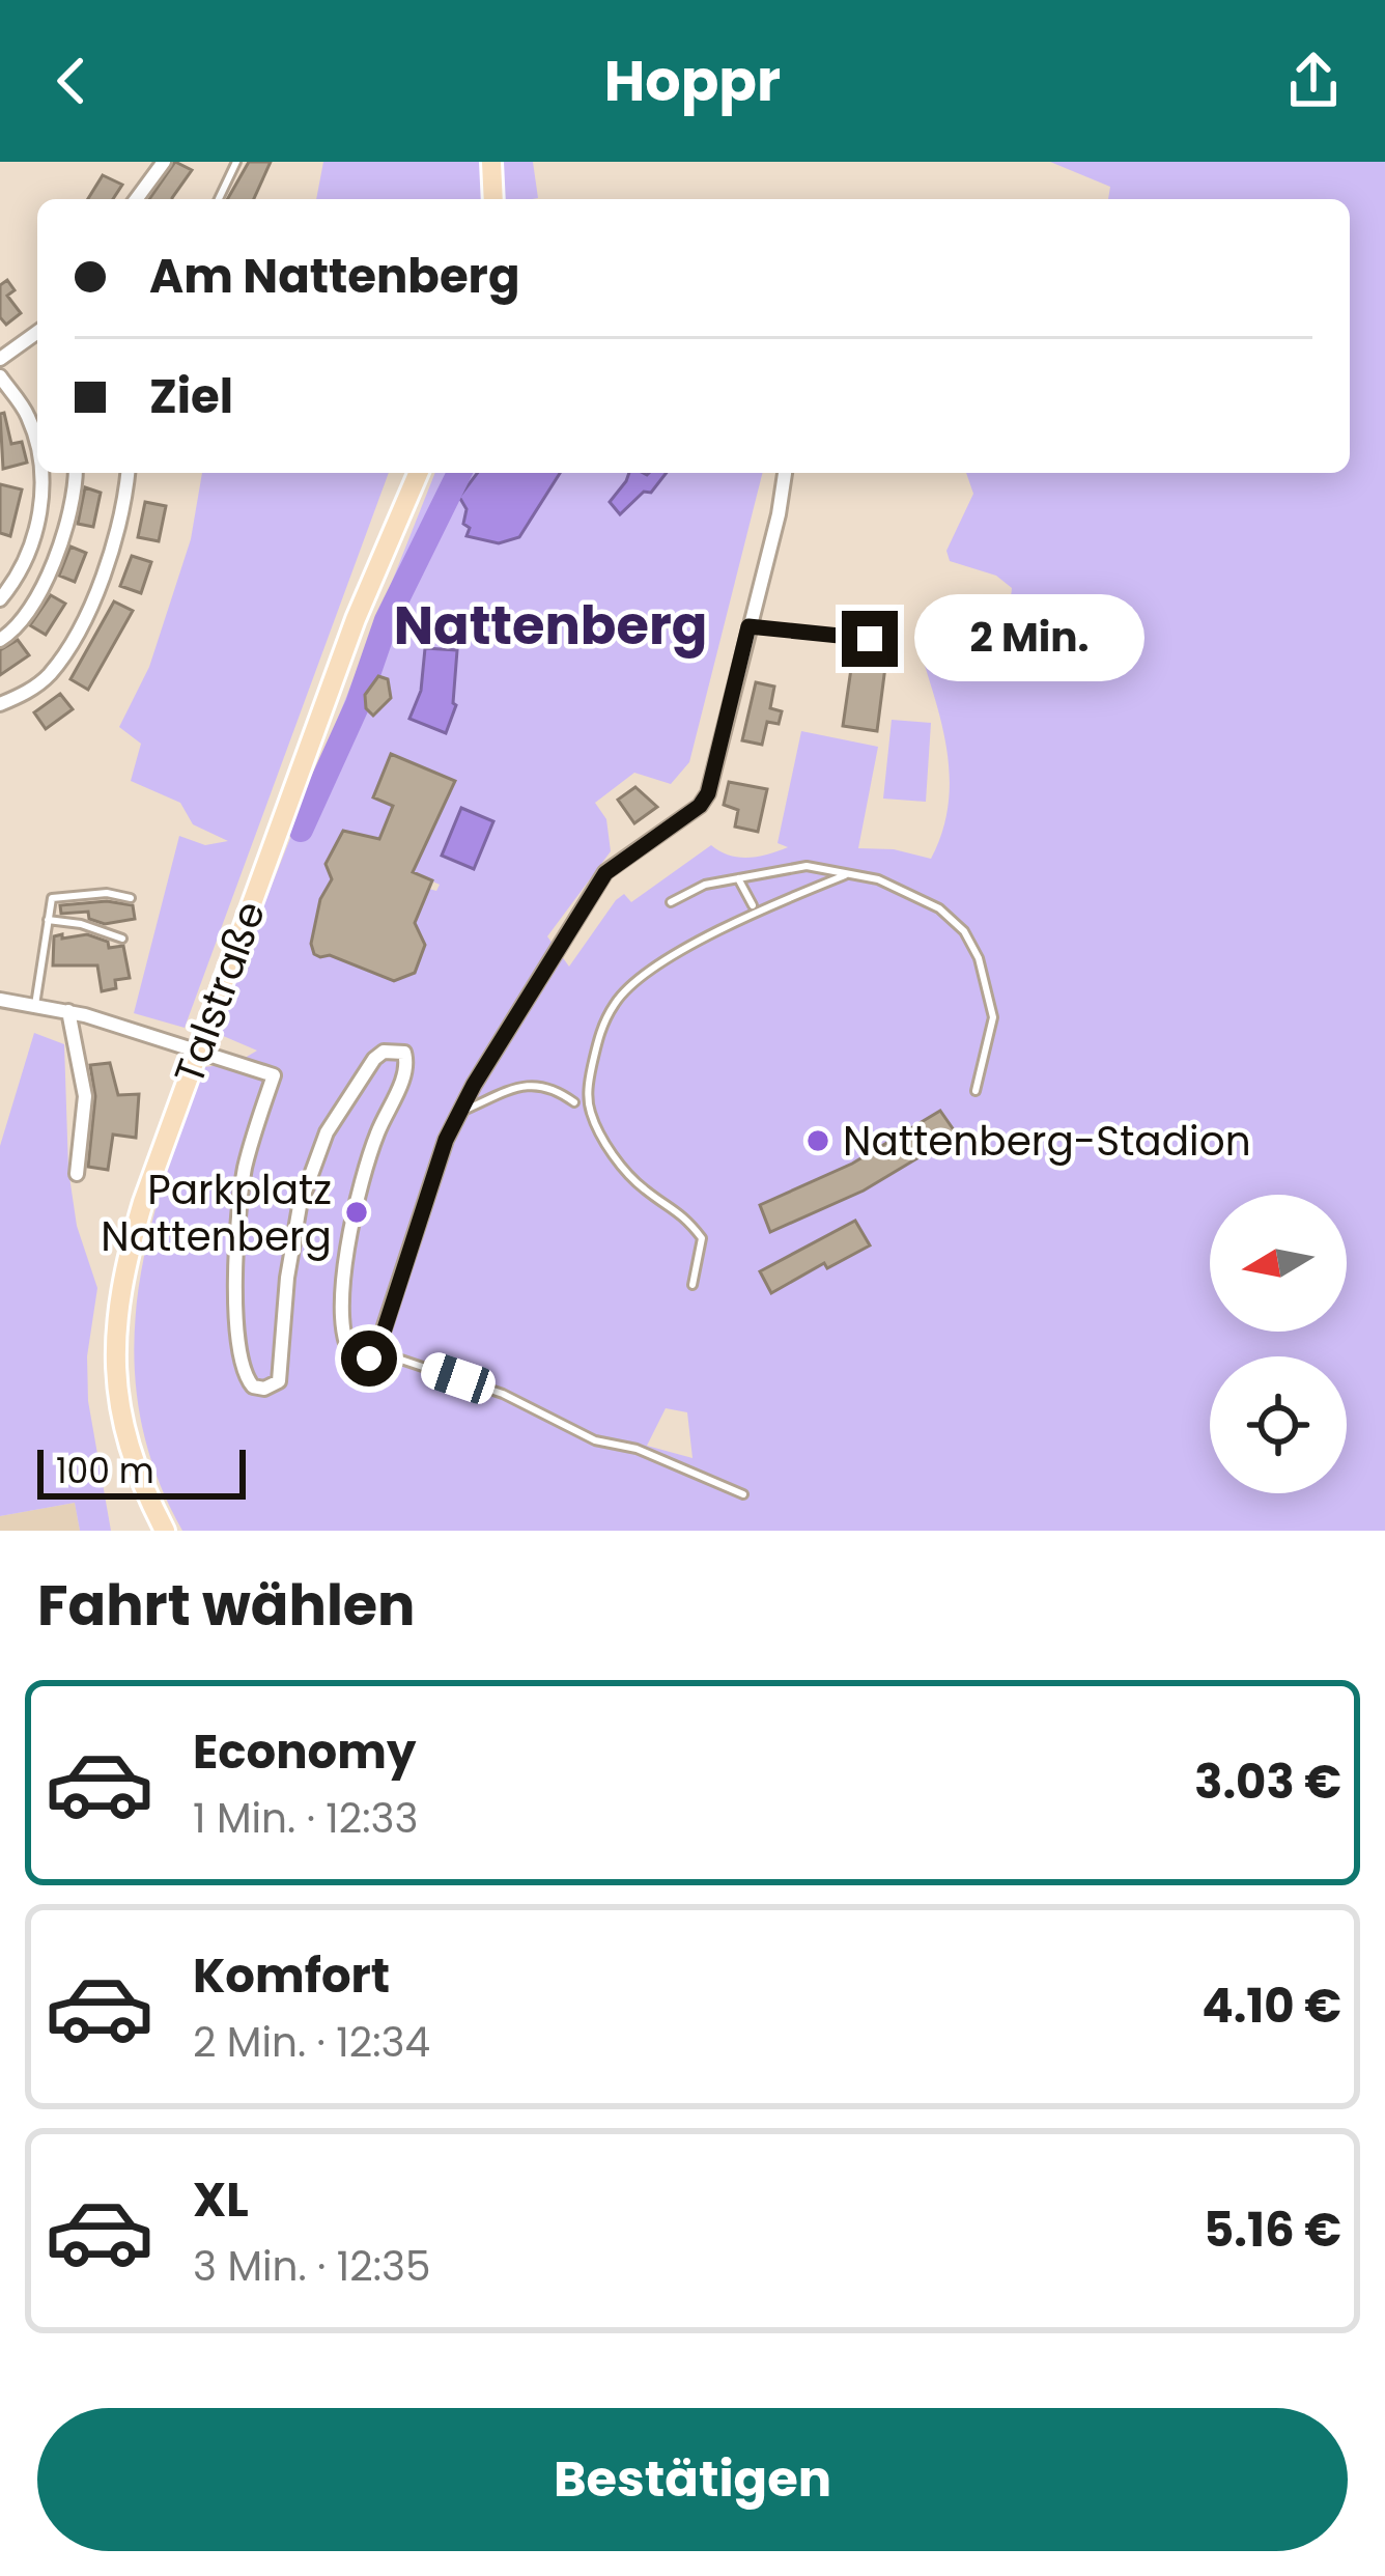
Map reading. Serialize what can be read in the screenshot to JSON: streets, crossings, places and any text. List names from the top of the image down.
{
  "streets": {
    "main road": ["Talstraße"]
  },
  "districts": ["Nattenberg"],
  "places": ["Nattenberg-Stadion", "Parkplatz Nattenberg"],
  "scale_bar": "100 m",
  "north": "left",
  "page": {
    "header": "Hoppr",
    "banner": ["Am Nattenberg", "Ziel"],
    "bubble": "2 Min.",
    "scale": "100 m",
    "heading": "Fahrt wählen",
    "list": [
      {
        "name": "Economy",
        "note": "1 Min. · 12:33",
        "value": "3.03 €"
      },
      {
        "name": "Komfort",
        "note": "2 Min. · 12:34",
        "value": "4.10 €"
      },
      {
        "name": "XL",
        "note": "3 Min. · 12:35",
        "value": "5.16 €"
      }
    ],
    "buttons": "Bestätigen"
  }
}
